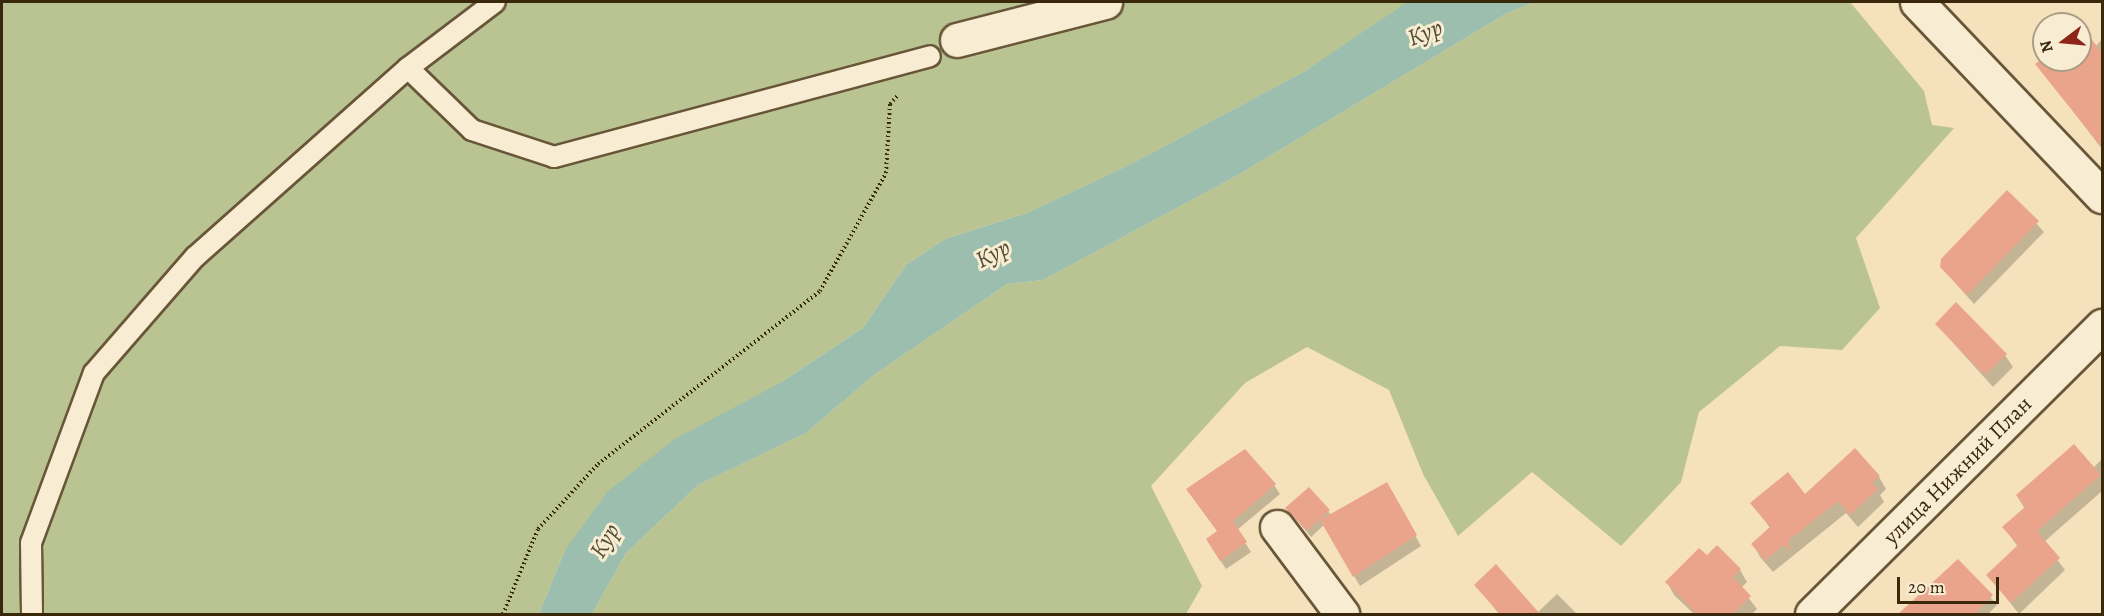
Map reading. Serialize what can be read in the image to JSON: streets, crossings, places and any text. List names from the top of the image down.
{
  "streets": {
    "street": ["улица Нижний План"]
  },
  "water": ["Кур"],
  "scale_bar": "20 m",
  "north": "left"
}
